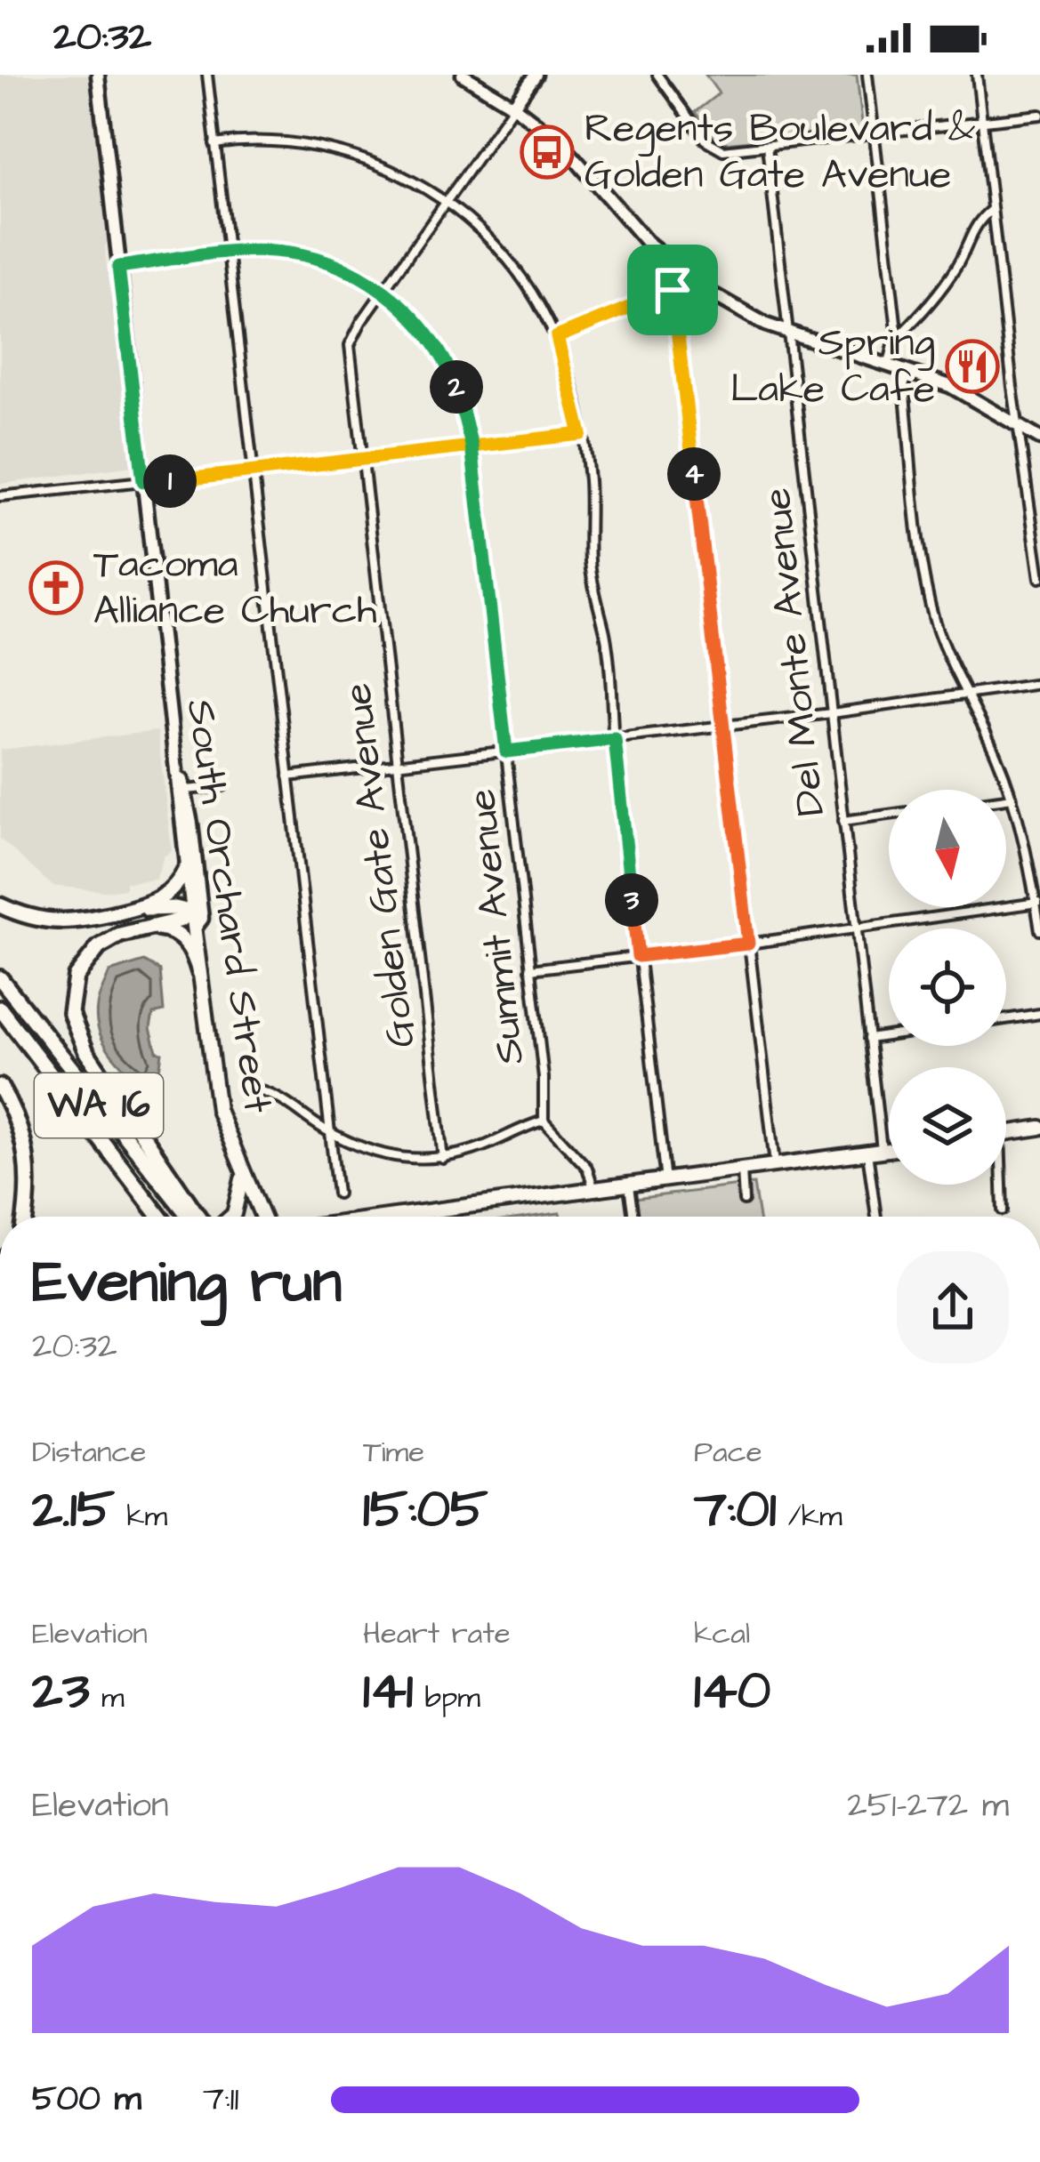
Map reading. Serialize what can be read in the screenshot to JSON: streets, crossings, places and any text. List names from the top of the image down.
{
  "streets": {
    "highway": ["WA 16"],
    "main road": ["South Orchard Street"],
    "street": ["Del Monte Avenue", "Golden Gate Avenue", "Summit Avenue"]
  },
  "crossings": [
    ["Golden Gate Avenue", "Summit Avenue"],
    ["South Orchard Street", "Summit Avenue"]
  ],
  "places": {
    "bus stop": ["Regents Boulevard & Golden Gate Avenue"],
    "restaurant": ["Spring Lake Cafe"],
    "church": ["Tacoma Alliance Church"]
  },
  "north": "bottom",
  "page": {
    "status": "20:32",
    "pins": [
      "2",
      "4",
      "1",
      "3"
    ],
    "heading": ["Evening run", "20:32"],
    "stats": [
      ["Distance", "2.15 km"],
      ["Time", "15:05"],
      ["Pace", "7:01 /km"],
      ["Elevation", "23 m"],
      ["Heart rate", "141 bpm"],
      ["kcal", "140"]
    ],
    "chart": ["Elevation", "251–272 m"],
    "list": [
      {
        "name": "500 m",
        "note": "7:11"
      }
    ]
  }
}
